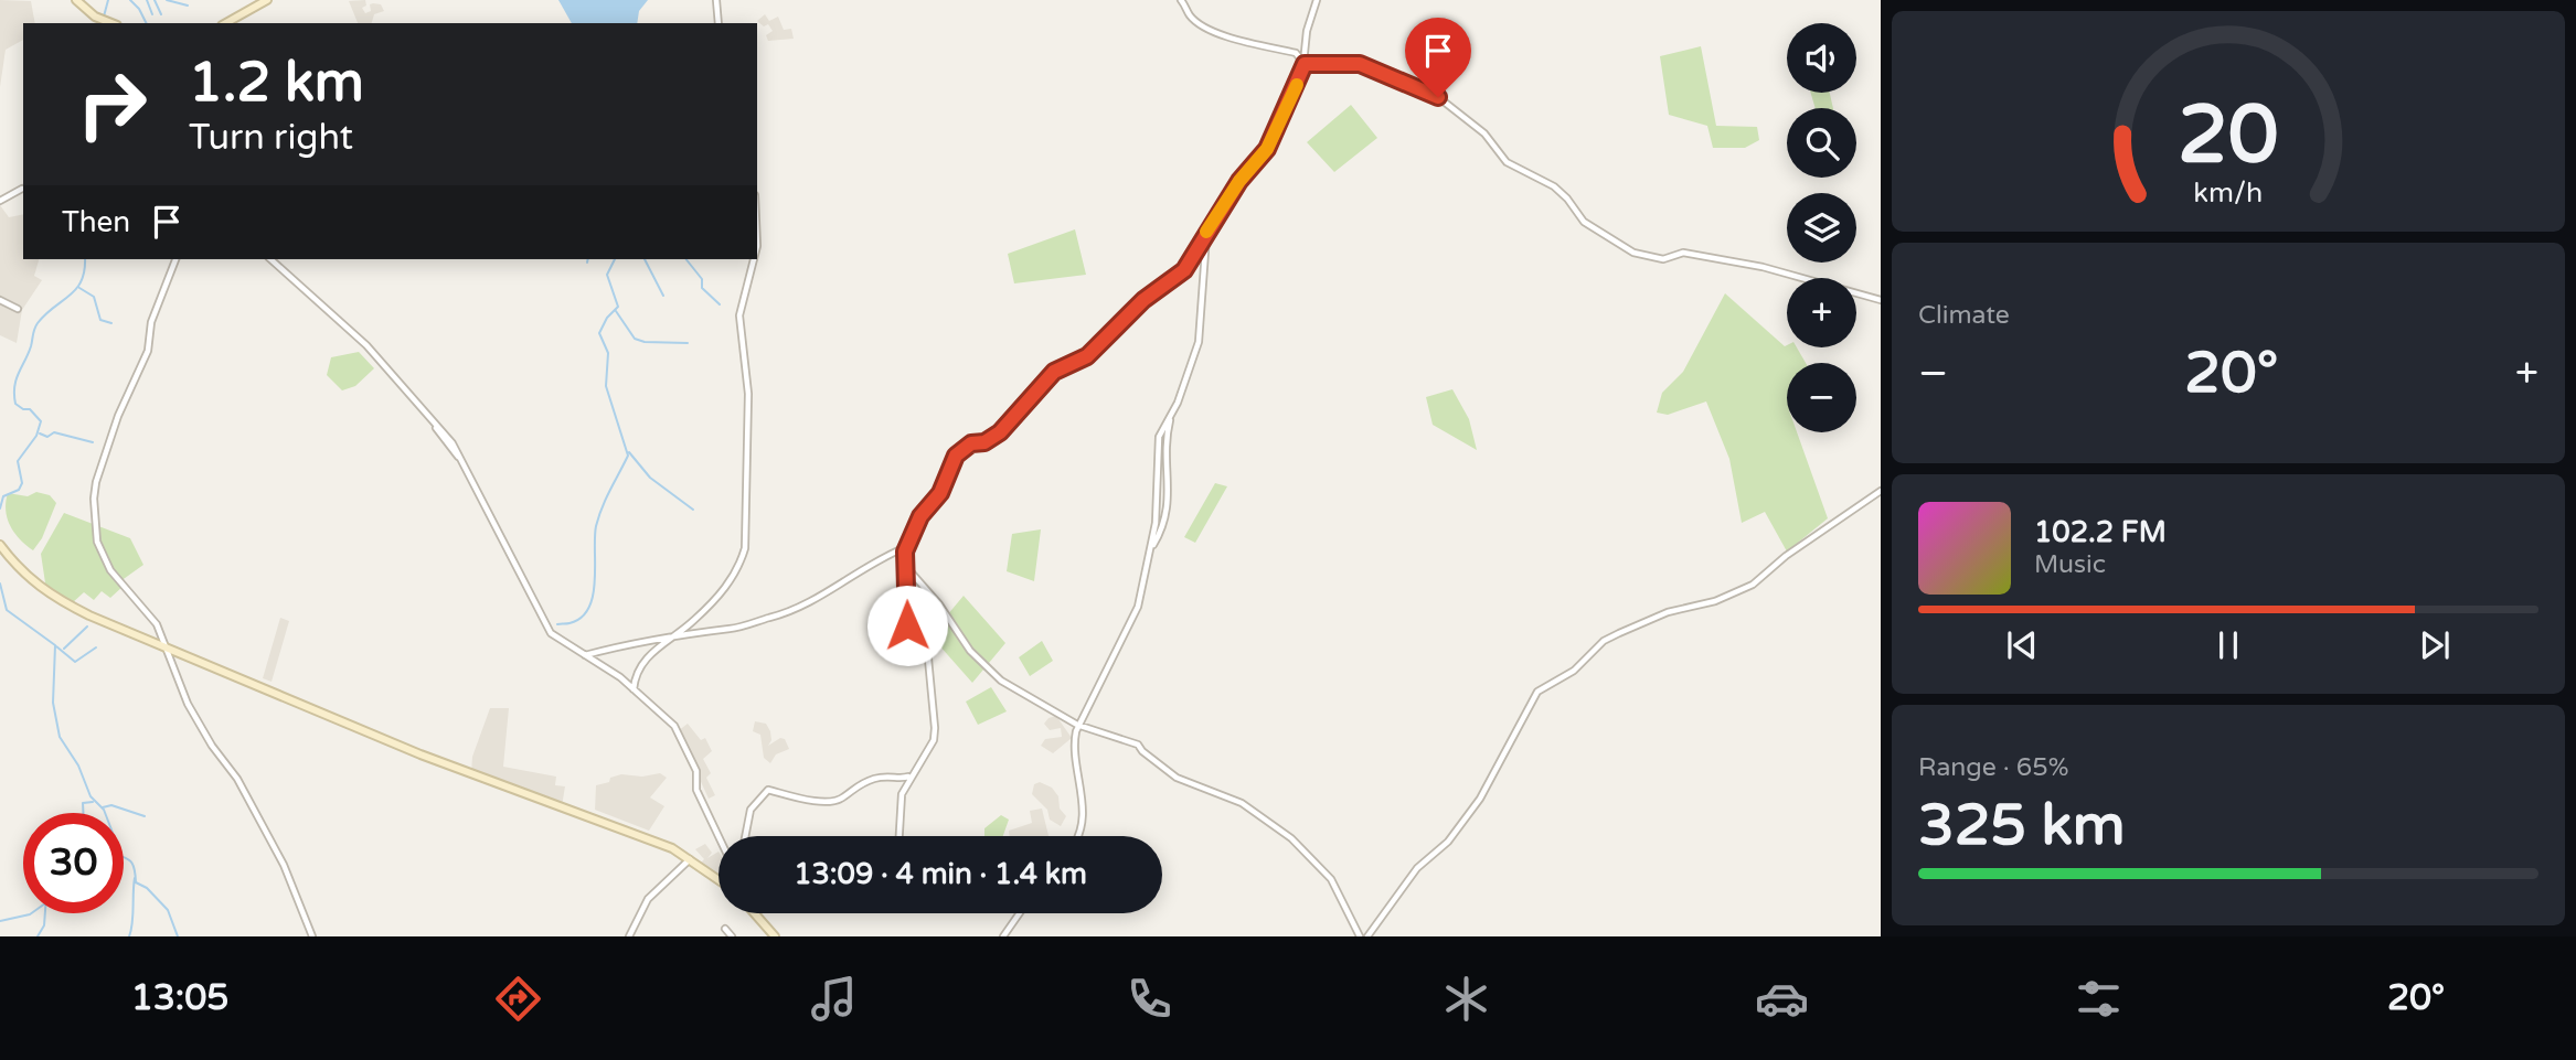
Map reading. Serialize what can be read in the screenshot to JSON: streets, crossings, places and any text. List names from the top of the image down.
{
  "page": {
    "map_buttons": ["+", "−"],
    "turn": ["1.2 km", "Turn right"],
    "then": "Then",
    "tile": [
      "Climate",
      ["Range · 65%", "325 km"]
    ],
    "heat": ["−", "20°", "+"],
    "song": ["102.2 FM", "Music"],
    "limit": "30",
    "trip": "13:09 · 4 min · 1.4 km",
    "tabs": ["13:05", "20°"],
    "gauge": ["20", "km/h"]
  }
}
